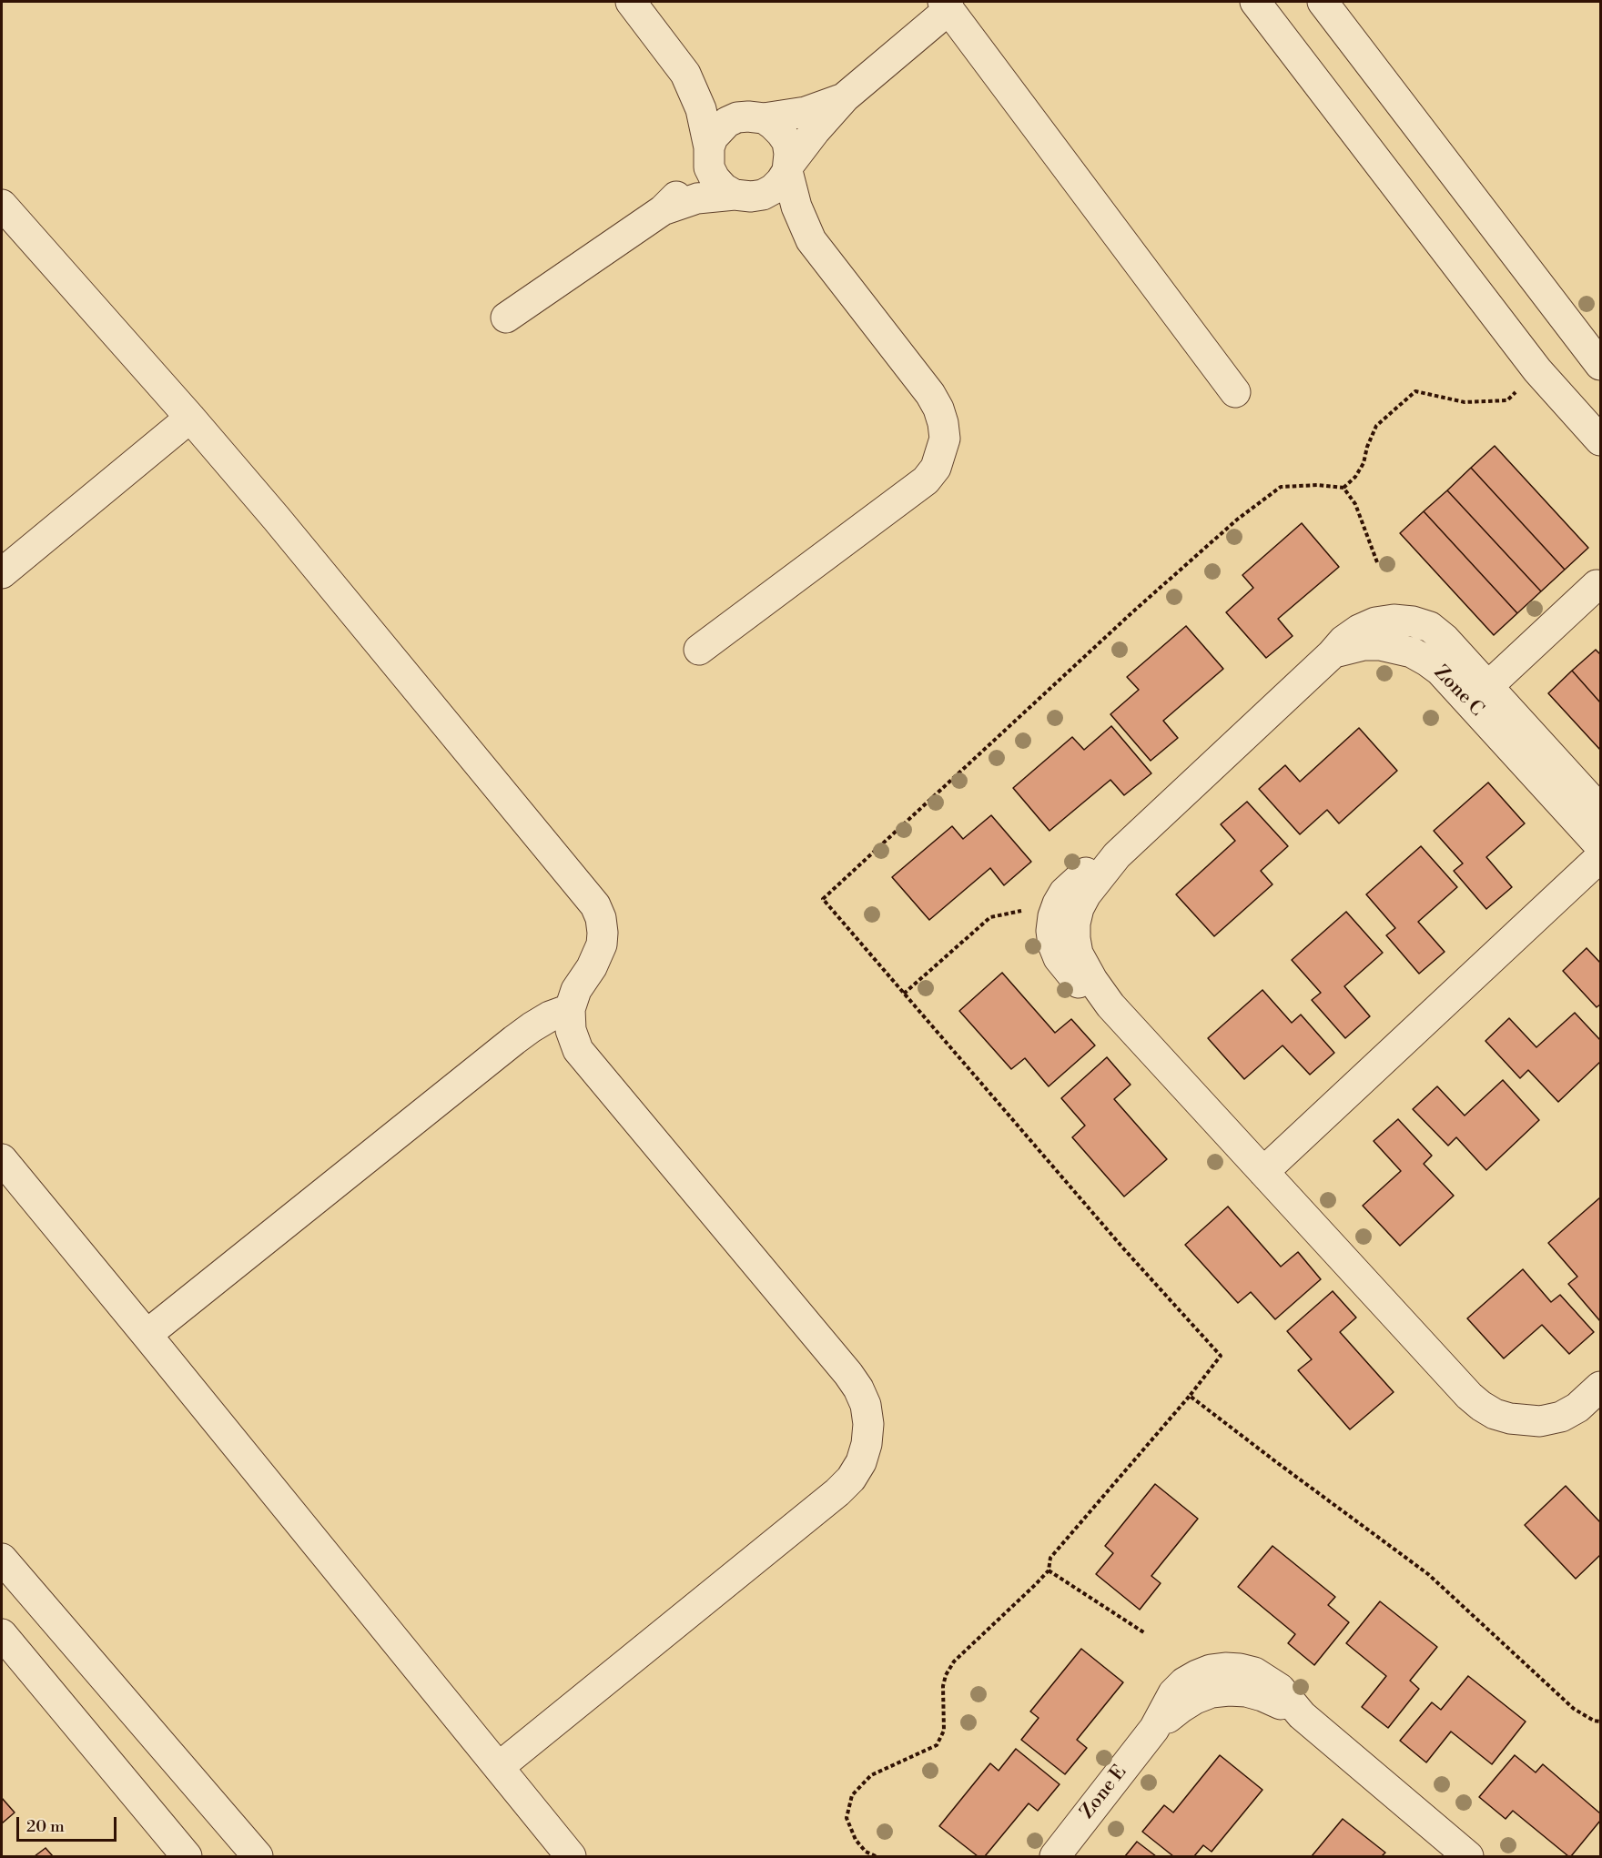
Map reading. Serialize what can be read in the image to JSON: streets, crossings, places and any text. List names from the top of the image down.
{
  "streets": {
    "street": ["Zone C", "Zone E"]
  },
  "scale_bar": "20 m"
}
